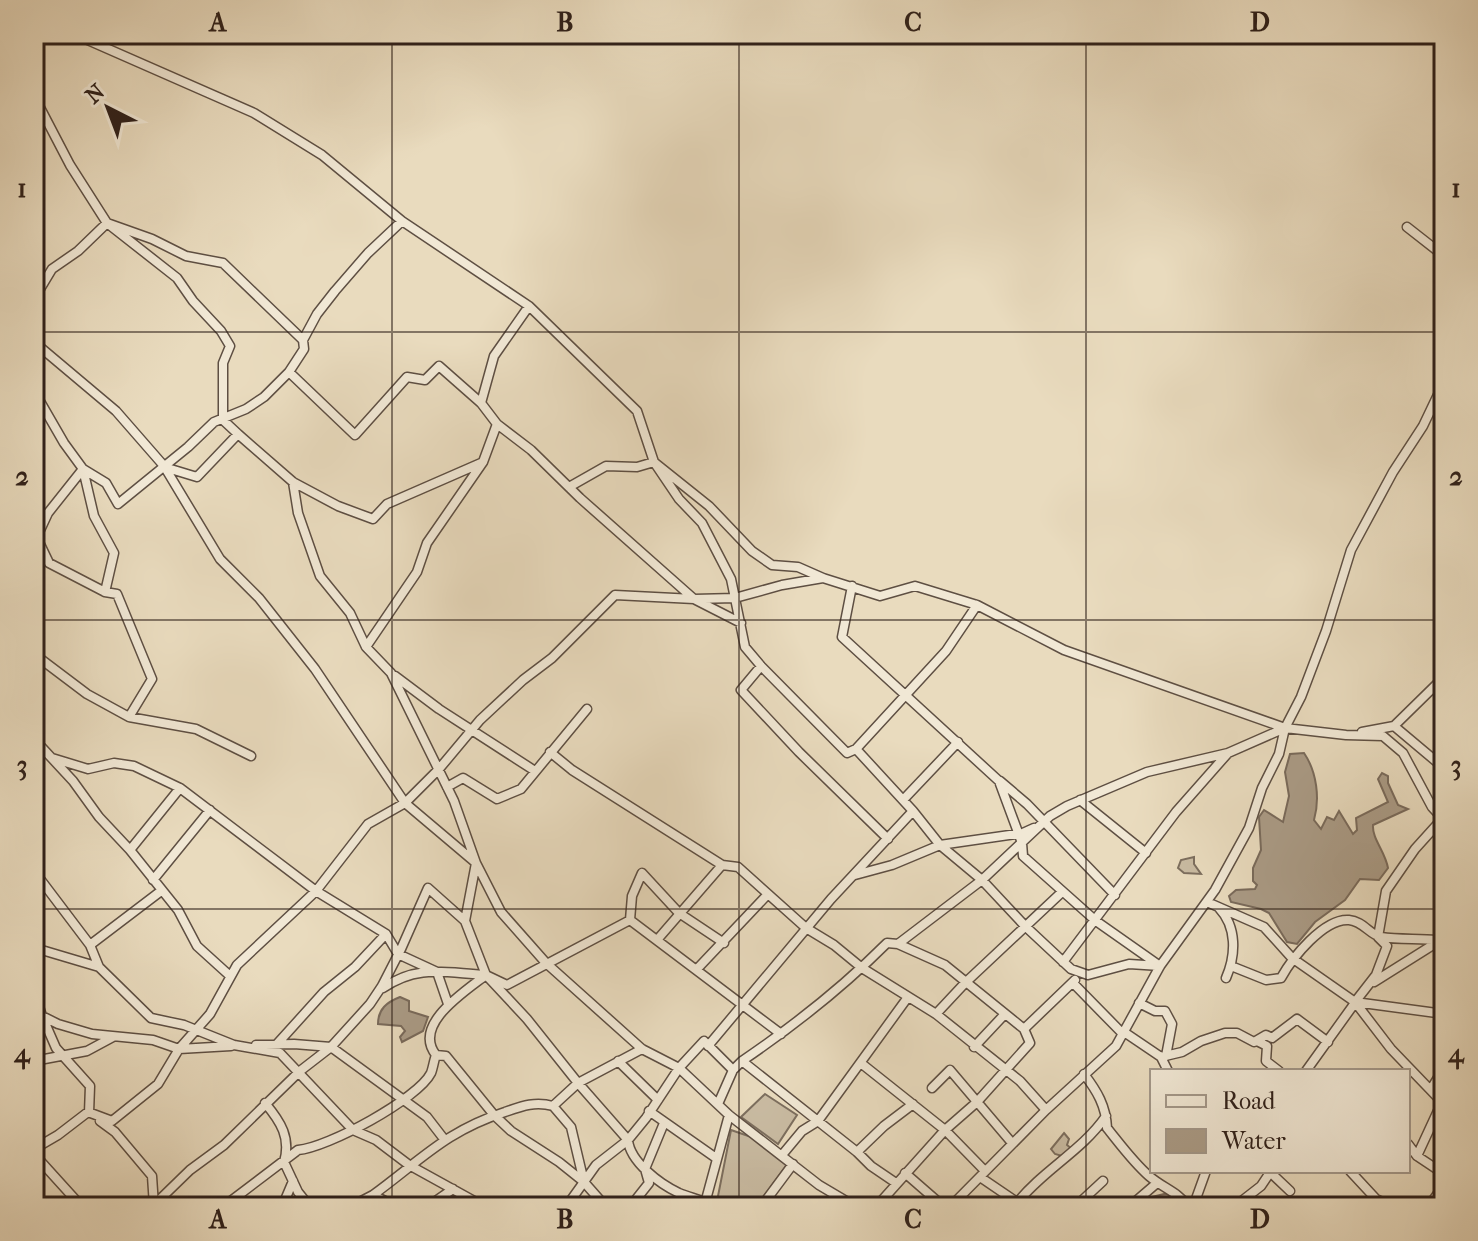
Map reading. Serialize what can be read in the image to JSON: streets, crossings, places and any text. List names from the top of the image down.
{
  "legend": ["Road", "Water"],
  "north": "top left",
  "grid": {
    "columns": [
      "A",
      "B",
      "C",
      "D"
    ],
    "rows": [
      "1",
      "2",
      "3",
      "4"
    ]
  }
}
